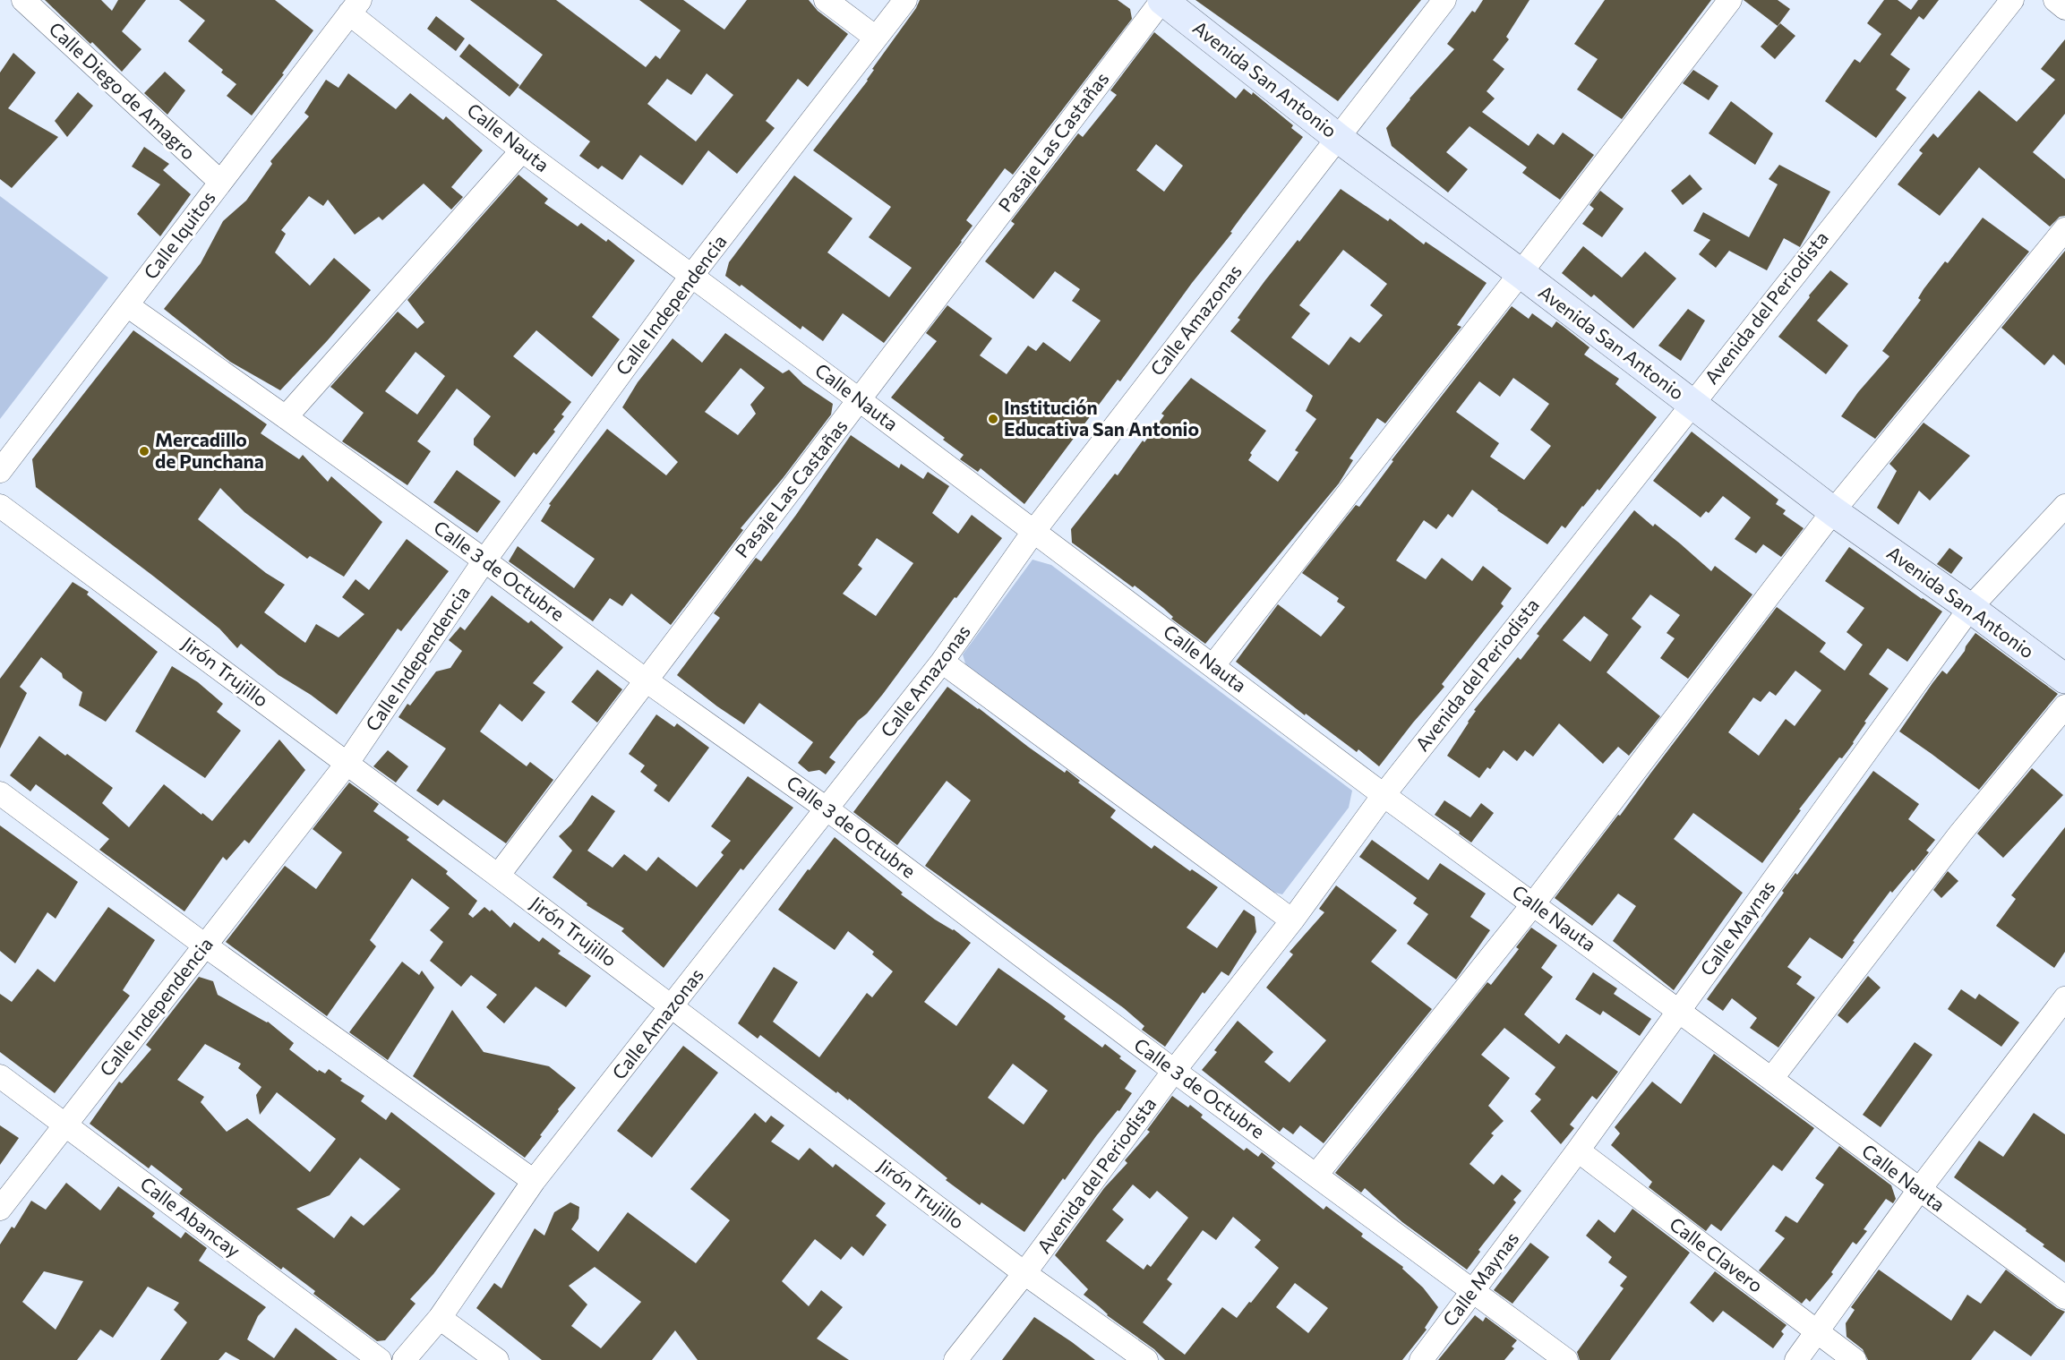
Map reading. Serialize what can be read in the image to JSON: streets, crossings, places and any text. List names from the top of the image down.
{
  "streets": {
    "main road": ["Avenida San Antonio"],
    "street": [
      "Calle Diego de Amagro",
      "Calle Nauta",
      "Pasaje Las Castañas",
      "Calle Iquitos",
      "Calle Independencia",
      "Avenida del Periodista",
      "Calle Amazonas",
      "Calle 3 de Octubre",
      "Jirón Trujillo",
      "Calle Maynas",
      "Calle Abancay",
      "Calle Clavero"
    ]
  },
  "crossings": [
    ["Avenida San Antonio", "Pasaje Las Castañas"],
    ["Avenida San Antonio", "Avenida del Periodista"],
    ["Avenida San Antonio", "Calle Amazonas"],
    ["Avenida San Antonio", "Calle Maynas"],
    ["Calle Diego de Amagro", "Calle Iquitos"],
    ["Calle Nauta", "Pasaje Las Castañas"],
    ["Calle Nauta", "Calle Iquitos"],
    ["Calle Nauta", "Calle Independencia"],
    ["Calle Nauta", "Avenida del Periodista"],
    ["Calle Nauta", "Calle Amazonas"],
    ["Calle Nauta", "Calle Maynas"],
    ["Pasaje Las Castañas", "Calle 3 de Octubre"],
    ["Pasaje Las Castañas", "Jirón Trujillo"],
    ["Calle Iquitos", "Calle 3 de Octubre"],
    ["Calle Independencia", "Calle 3 de Octubre"],
    ["Calle Independencia", "Jirón Trujillo"],
    ["Calle Independencia", "Calle Abancay"],
    ["Avenida del Periodista", "Calle 3 de Octubre"],
    ["Avenida del Periodista", "Jirón Trujillo"],
    ["Calle Amazonas", "Calle 3 de Octubre"],
    ["Calle Amazonas", "Jirón Trujillo"],
    ["Calle 3 de Octubre", "Calle Maynas"],
    ["Calle Maynas", "Calle Clavero"]
  ],
  "places": ["Institución Educativa San Antonio", "Mercadillo de Punchana"]
}
